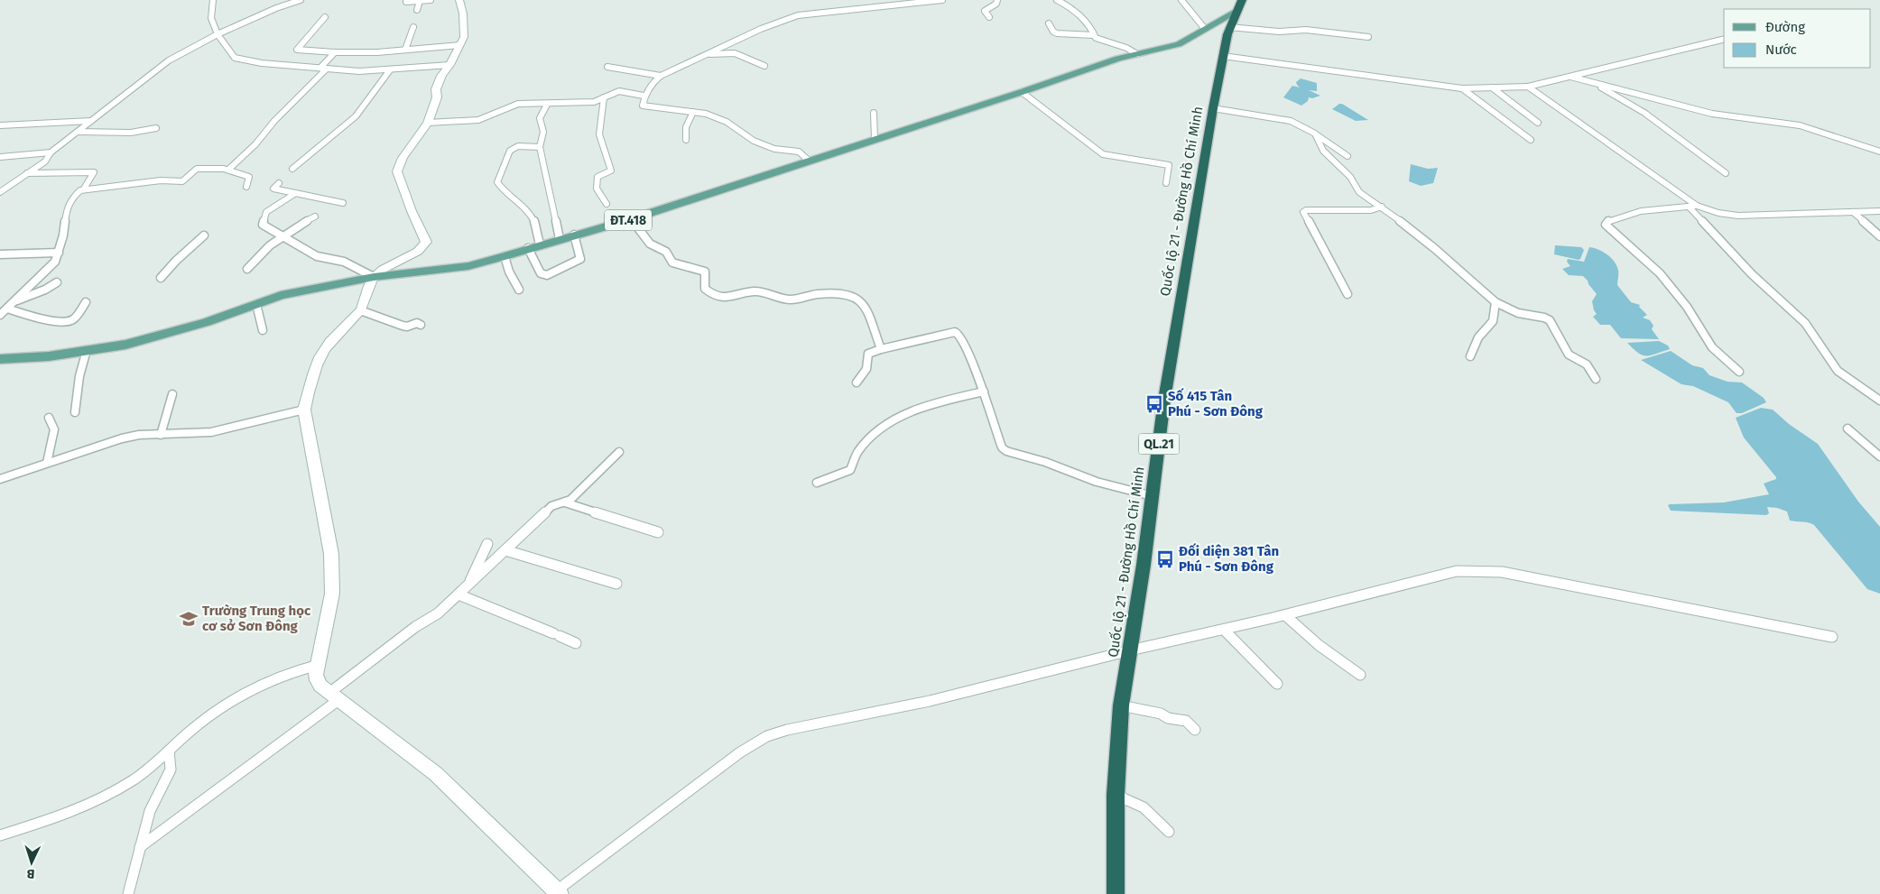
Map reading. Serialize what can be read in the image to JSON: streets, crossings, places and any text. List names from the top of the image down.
{
  "streets": {
    "highway": ["Quốc lộ 21 - Đường Hồ Chí Minh", "QL.21"],
    "main road": ["ĐT.418"]
  },
  "crossings": [
    ["Quốc lộ 21 - Đường Hồ Chí Minh", "ĐT.418"]
  ],
  "places": {
    "bus stop": ["Số 415 Tân Phú - Sơn Đông", "Đối diện 381 Tân Phú - Sơn Đông"],
    "school or university": ["Trường Trung học cơ sở Sơn Đông"]
  },
  "legend": ["Đường", "Nước"],
  "north": "bottom"
}
